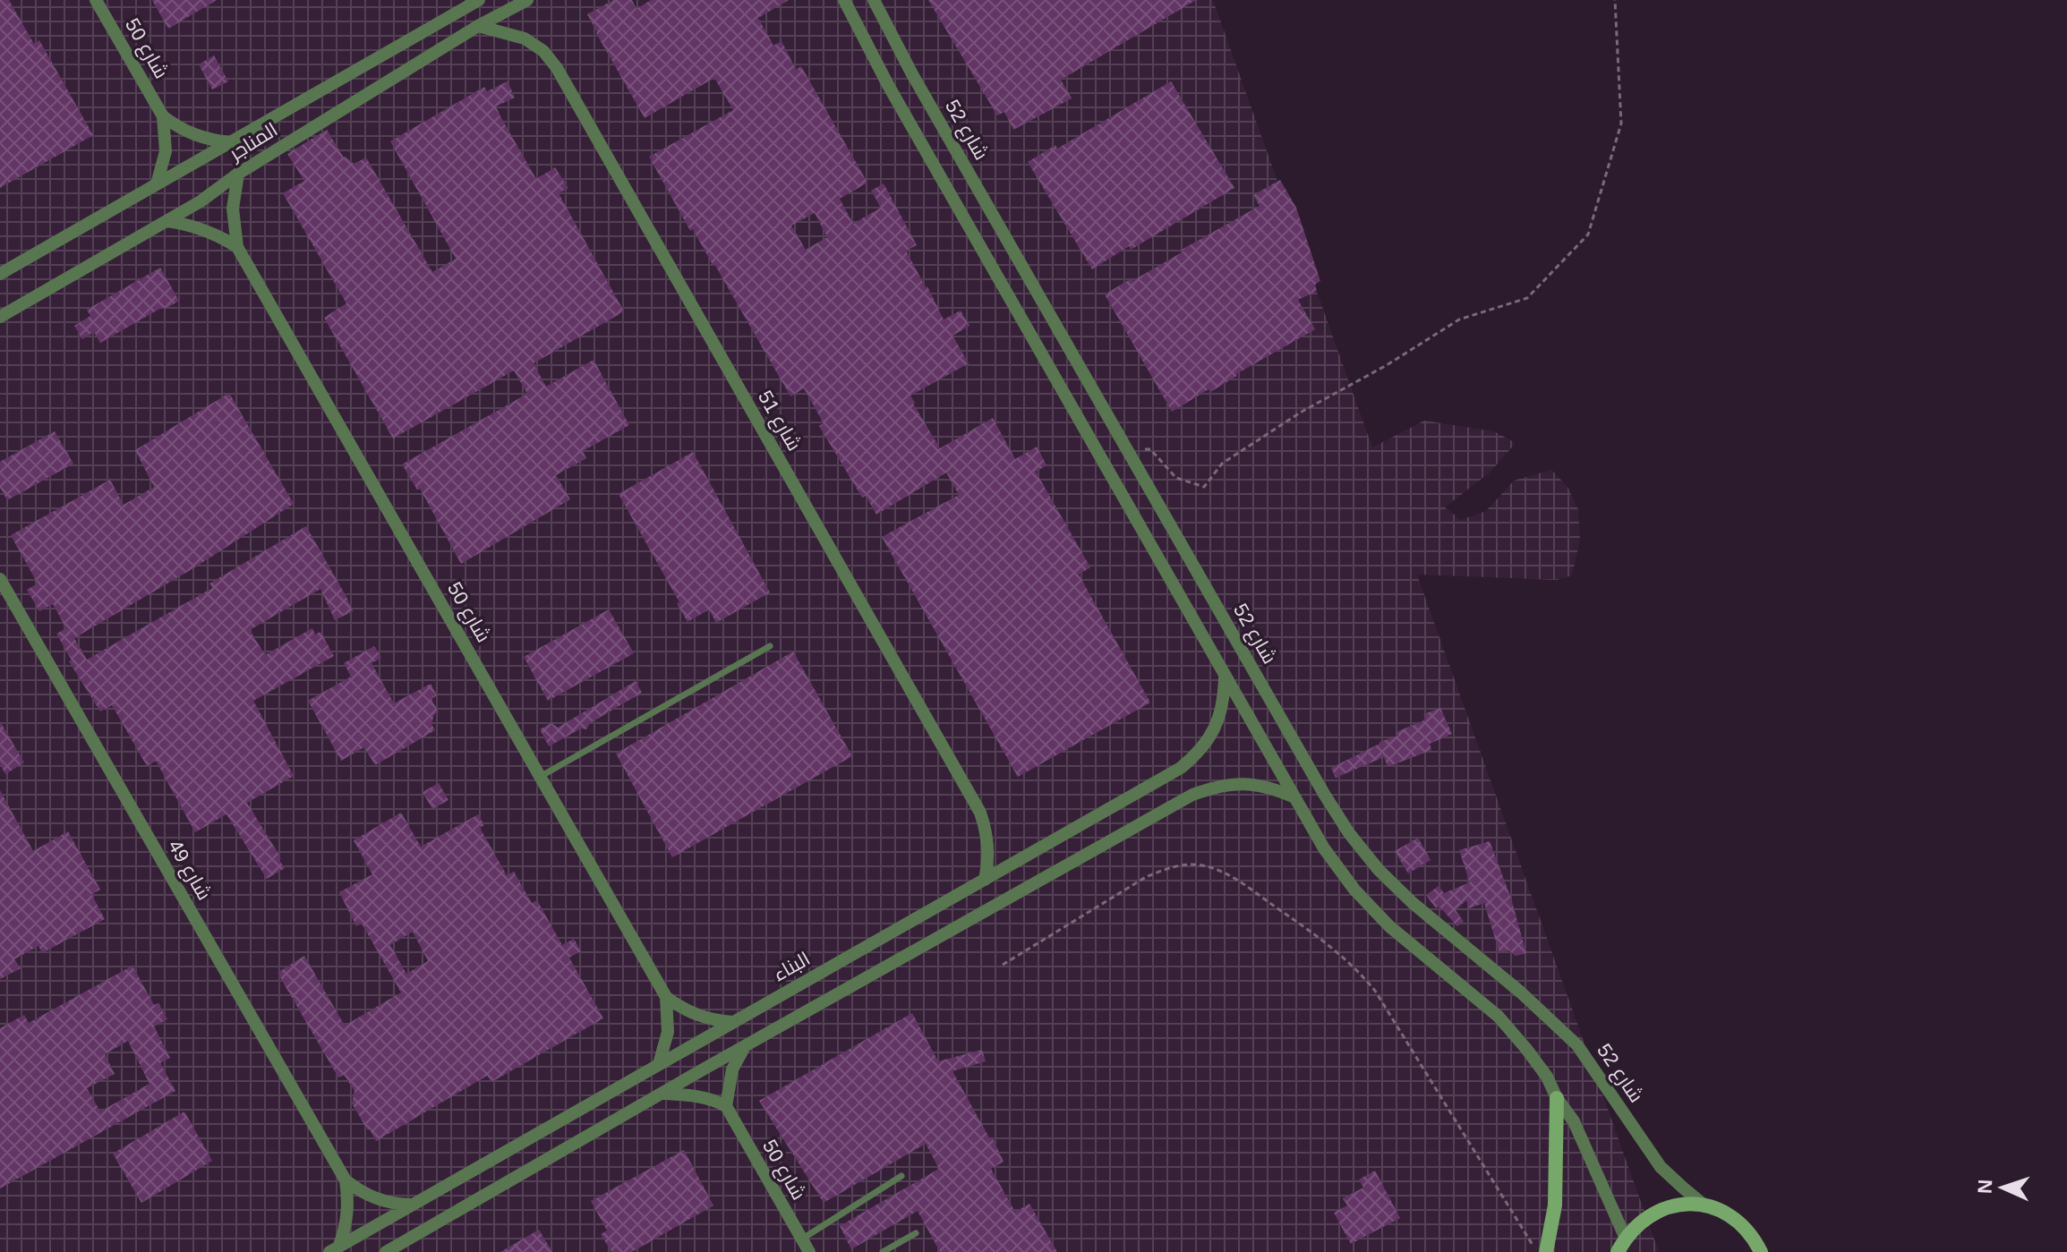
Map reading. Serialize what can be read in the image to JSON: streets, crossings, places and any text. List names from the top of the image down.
{
  "streets": {
    "street": [
      "شارع 50",
      "شارع 52",
      "المناجر",
      "شارع 51",
      "شارع 49",
      "البناء"
    ]
  },
  "crossings": [
    ["شارع 50", "المناجر"],
    ["شارع 50", "البناء"],
    ["المناجر", "شارع 51"],
    ["شارع 51", "البناء"],
    ["شارع 49", "البناء"]
  ],
  "north": "left"
}
